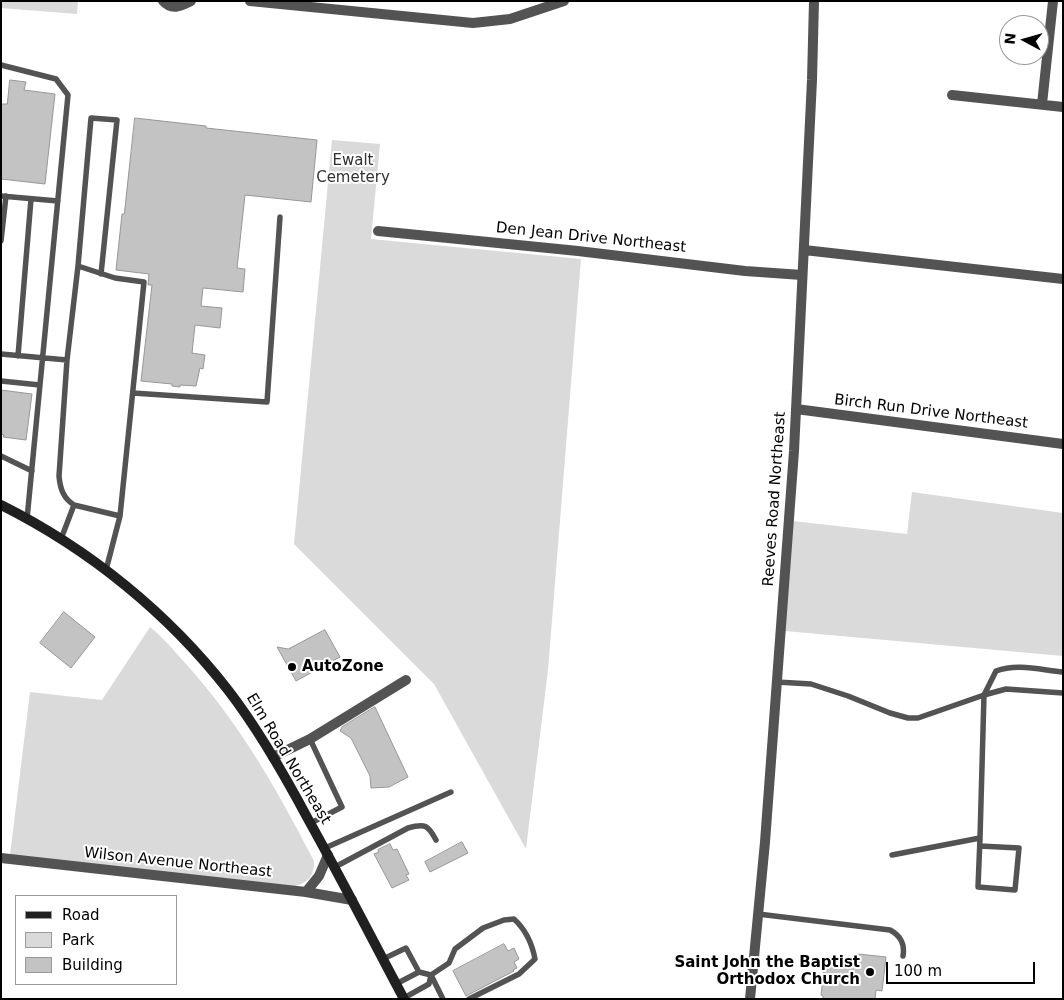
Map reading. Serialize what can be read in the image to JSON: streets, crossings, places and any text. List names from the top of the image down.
{
  "streets": {
    "main road": ["Elm Road Northeast"],
    "street": [
      "Den Jean Drive Northeast",
      "Birch Run Drive Northeast",
      "Reeves Road Northeast",
      "Wilson Avenue Northeast"
    ]
  },
  "crossings": [
    ["Den Jean Drive Northeast", "Reeves Road Northeast"],
    ["Birch Run Drive Northeast", "Reeves Road Northeast"],
    ["Elm Road Northeast", "Wilson Avenue Northeast"]
  ],
  "parks": ["Ewalt Cemetery"],
  "places": ["AutoZone", "Saint John the Baptist Orthodox Church"],
  "legend": ["Road", "Park", "Building"],
  "scale_bar": "100 m",
  "north": "left"
}
